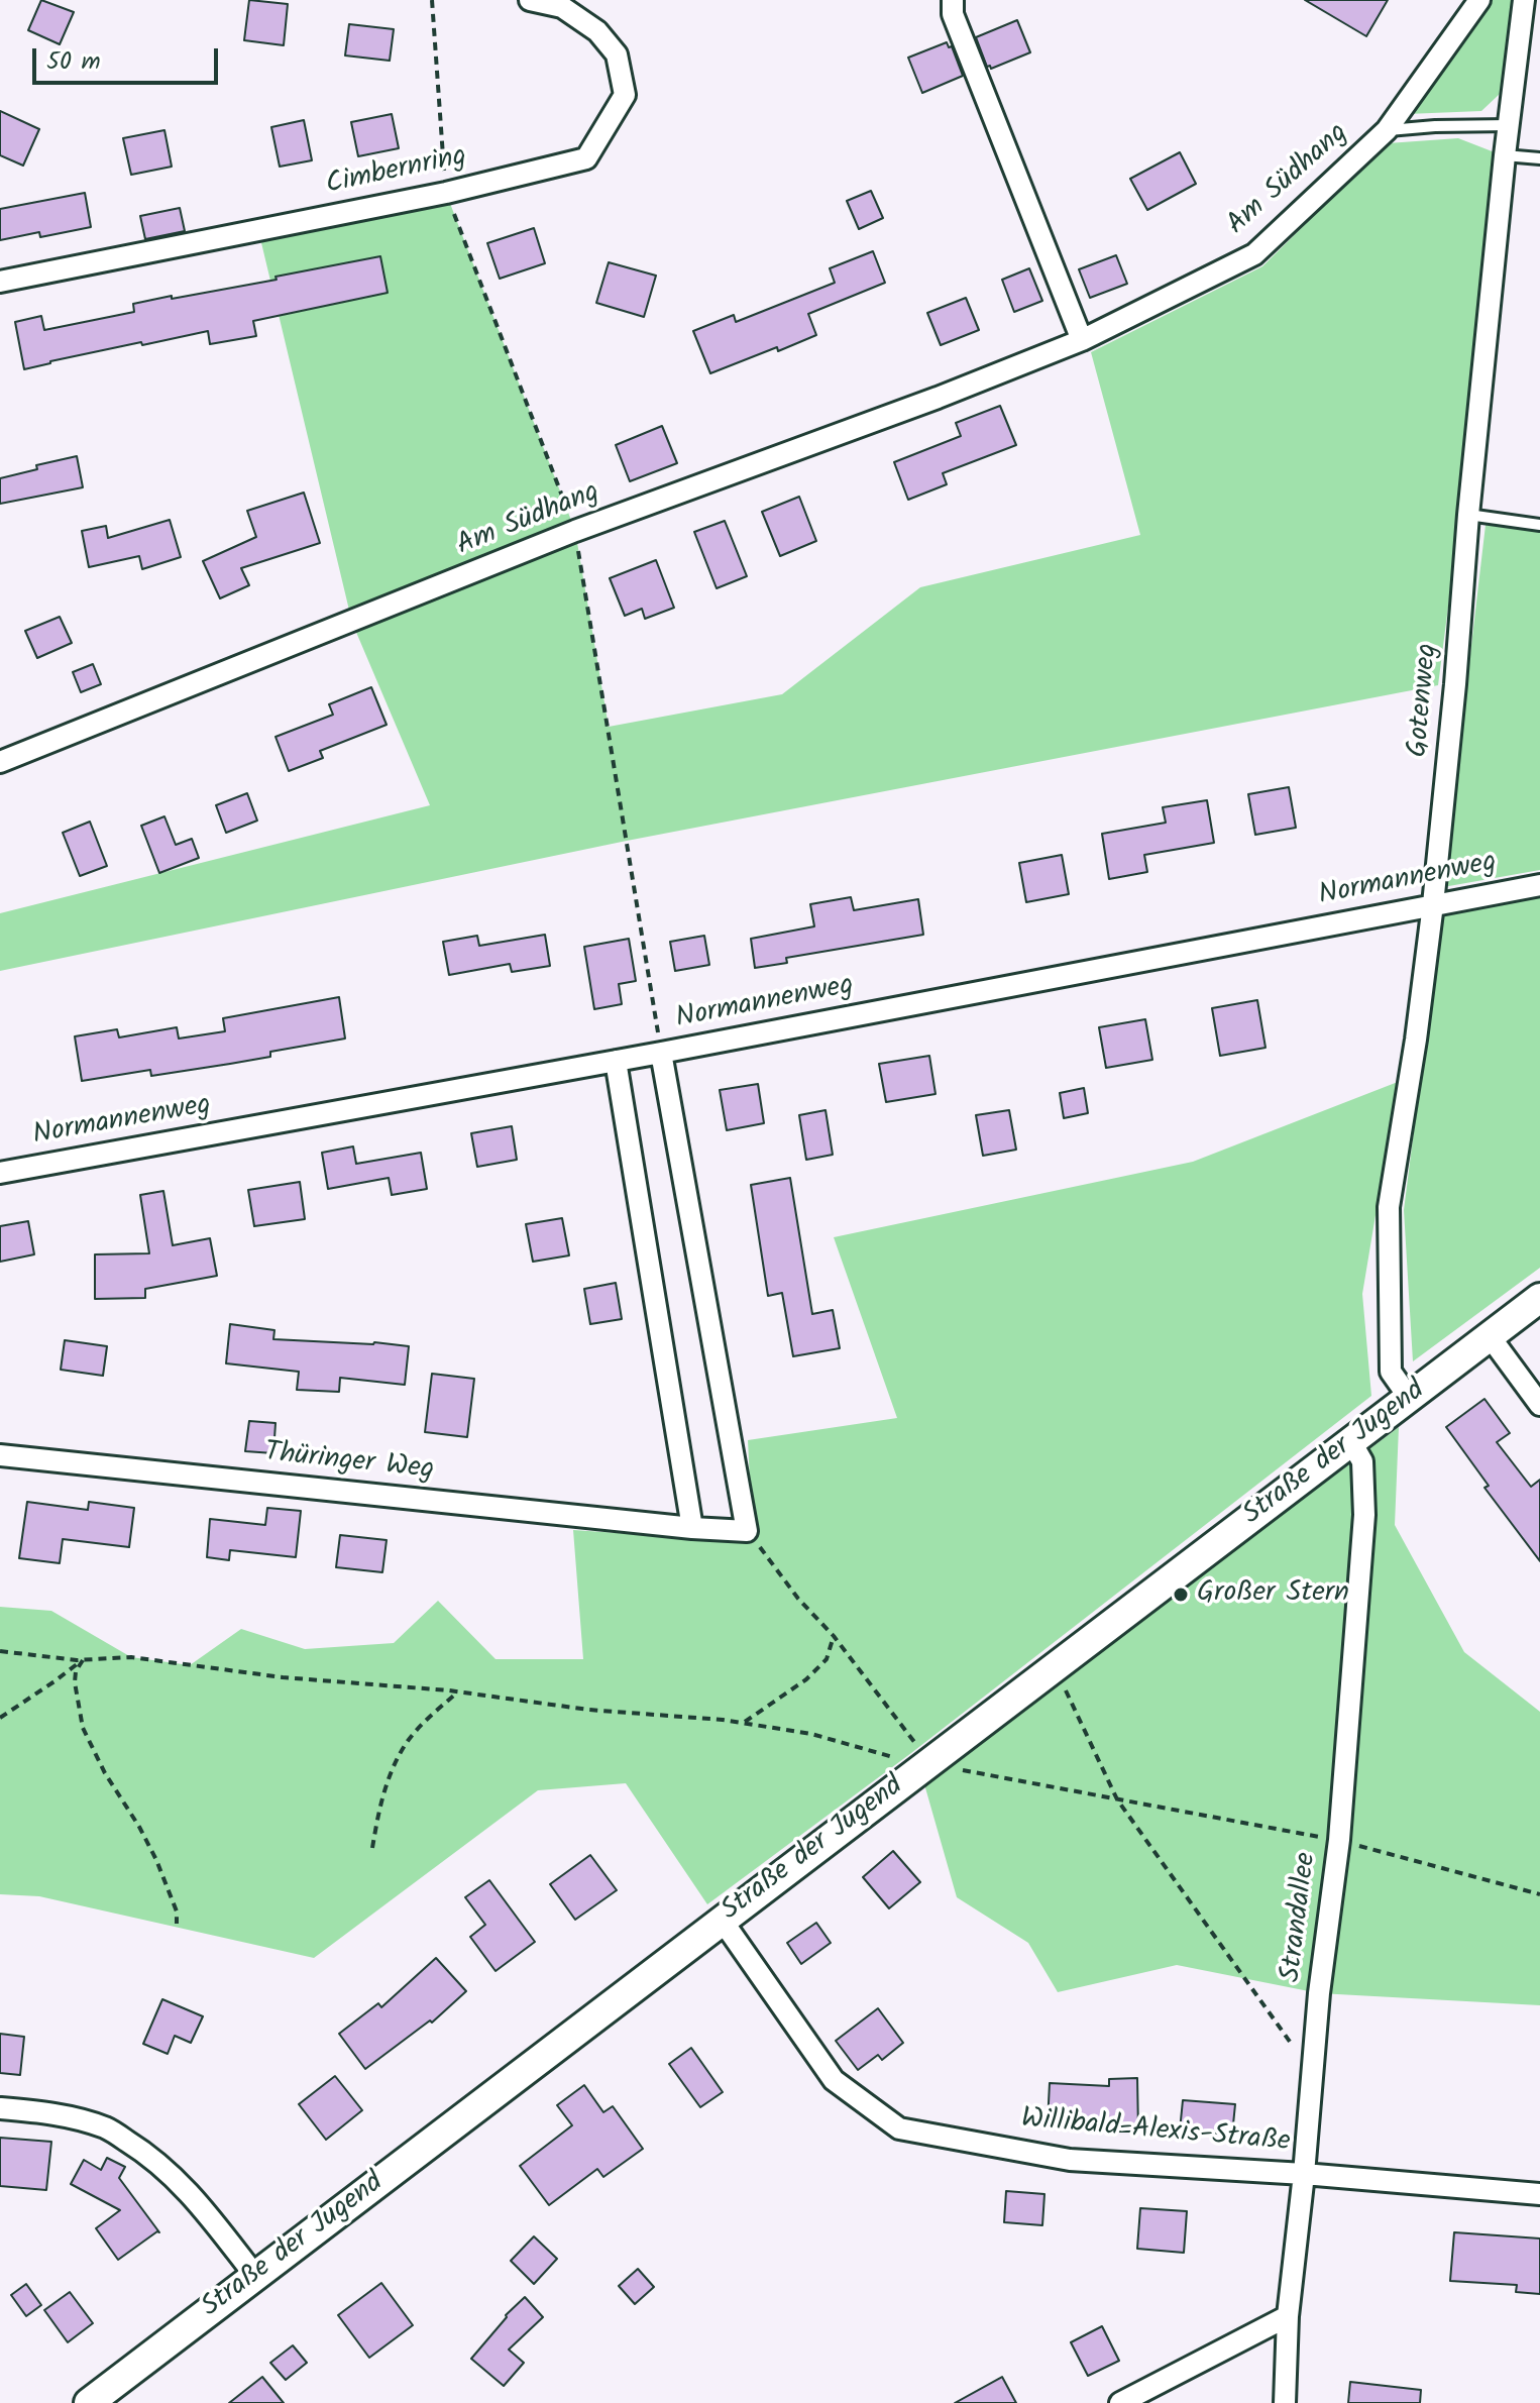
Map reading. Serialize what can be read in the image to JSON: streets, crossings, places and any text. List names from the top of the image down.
{
  "streets": {
    "street": [
      "Cimbernring",
      "Am Südhang",
      "Gotenweg",
      "Normannenweg",
      "Straße der Jugend",
      "Thüringer Weg",
      "Strandallee",
      "Willibald-Alexis-Straße"
    ]
  },
  "crossings": [
    ["Gotenweg", "Normannenweg"],
    ["Gotenweg", "Straße der Jugend"],
    ["Straße der Jugend", "Strandallee"],
    ["Straße der Jugend", "Willibald-Alexis-Straße"],
    ["Strandallee", "Willibald-Alexis-Straße"]
  ],
  "places": ["Großer Stern"],
  "scale_bar": "50 m"
}
